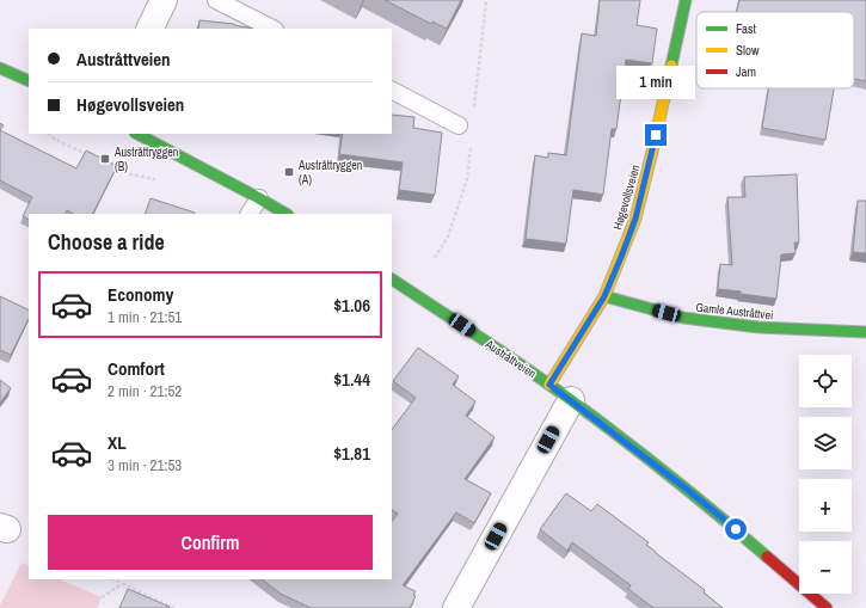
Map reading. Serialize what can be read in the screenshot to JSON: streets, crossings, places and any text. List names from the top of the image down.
{
  "streets": {
    "main road": ["Høgevollsveien", "Gamle Austråttvei", "Austråttveien"]
  },
  "crossings": [
    ["Høgevollsveien", "Gamle Austråttvei"],
    ["Høgevollsveien", "Austråttveien"]
  ],
  "places": {
    "transit": ["Austråttryggen (B)", "Austråttryggen (A)"]
  },
  "legend": ["Fast", "Slow", "Jam"],
  "page": {
    "banner": ["Austråttveien", "Høgevollsveien"],
    "bubble": "1 min",
    "heading": "Choose a ride",
    "list": [
      {
        "name": "Economy",
        "note": "1 min · 21:51",
        "value": "$1.06"
      },
      {
        "name": "Comfort",
        "note": "2 min · 21:52",
        "value": "$1.44"
      },
      {
        "name": "XL",
        "note": "3 min · 21:53",
        "value": "$1.81"
      }
    ],
    "map_buttons": ["+", "−"],
    "buttons": "Confirm"
  }
}
